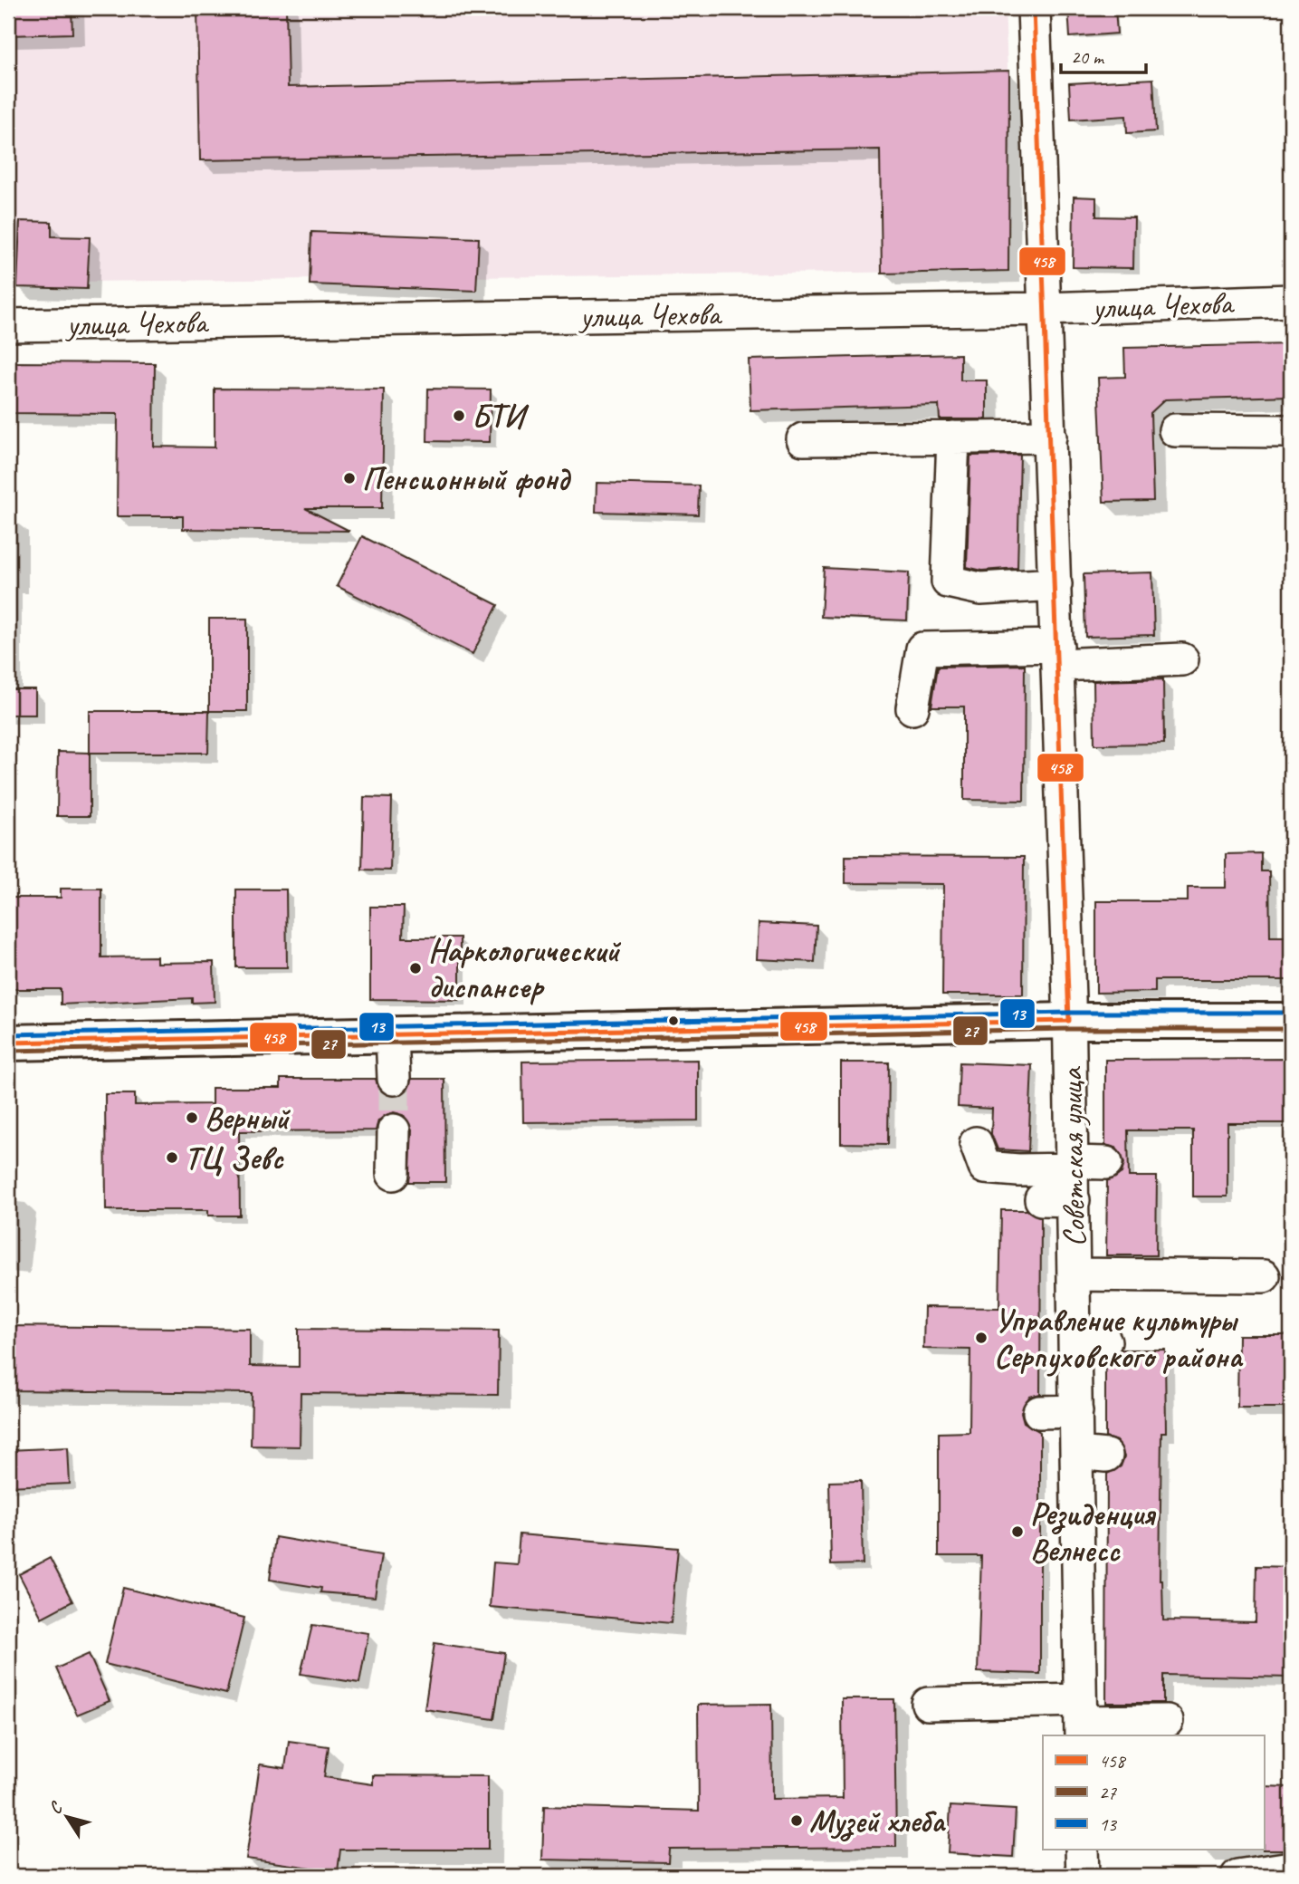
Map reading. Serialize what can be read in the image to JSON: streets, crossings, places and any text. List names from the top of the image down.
{
  "streets": {
    "street": ["улица Чехова", "Советская улица"]
  },
  "crossings": [
    ["улица Чехова", "Советская улица"]
  ],
  "places": [
    "БТИ",
    "Пенсионный фонд",
    "Наркологический диспансер",
    "Верный",
    "ТЦ Зевс",
    "Управление культуры Серпуховского района",
    "Резиденция Велнесс",
    "Музей хлеба"
  ],
  "lines": ["transit line 458", "transit line 13", "transit line 27"],
  "legend": ["458", "27", "13"],
  "scale_bar": "20 m",
  "north": "top left"
}
